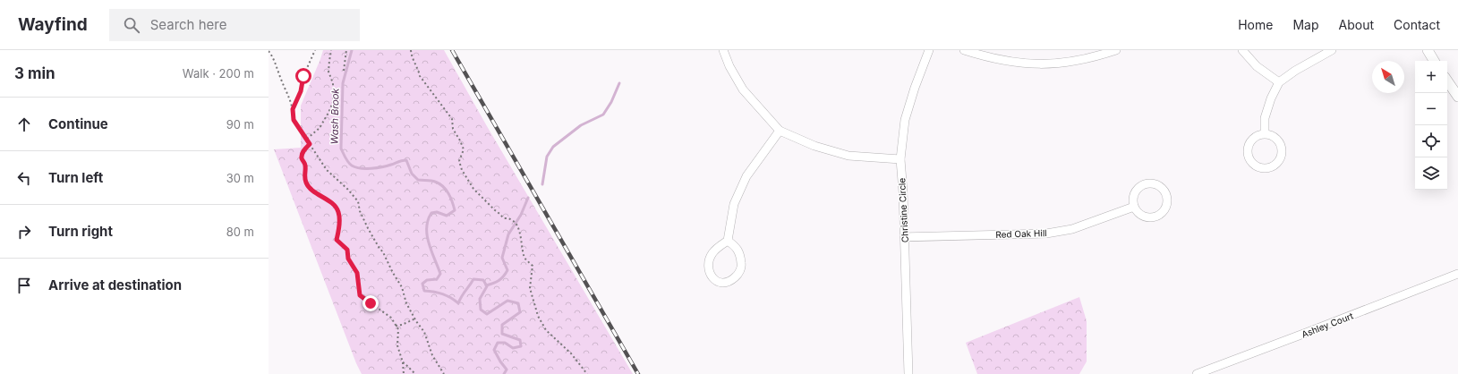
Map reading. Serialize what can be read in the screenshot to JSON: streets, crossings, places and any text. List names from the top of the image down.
{
  "streets": {
    "street": ["Christine Circle", "Red Oak Hill", "Ashley Court"]
  },
  "crossings": [
    ["Christine Circle", "Red Oak Hill"]
  ],
  "water": ["Wash Brook"],
  "north": "top left",
  "page": {
    "header": "Wayfind",
    "search": "Search here",
    "nav": [
      "Home",
      "Map",
      "About",
      "Contact"
    ],
    "heading": ["3 min", "Walk · 200 m"],
    "map_buttons": ["+", "−"],
    "list": [
      ["Continue", "90 m"],
      ["Turn left", "30 m"],
      ["Turn right", "80 m"],
      "Arrive at destination"
    ]
  }
}
